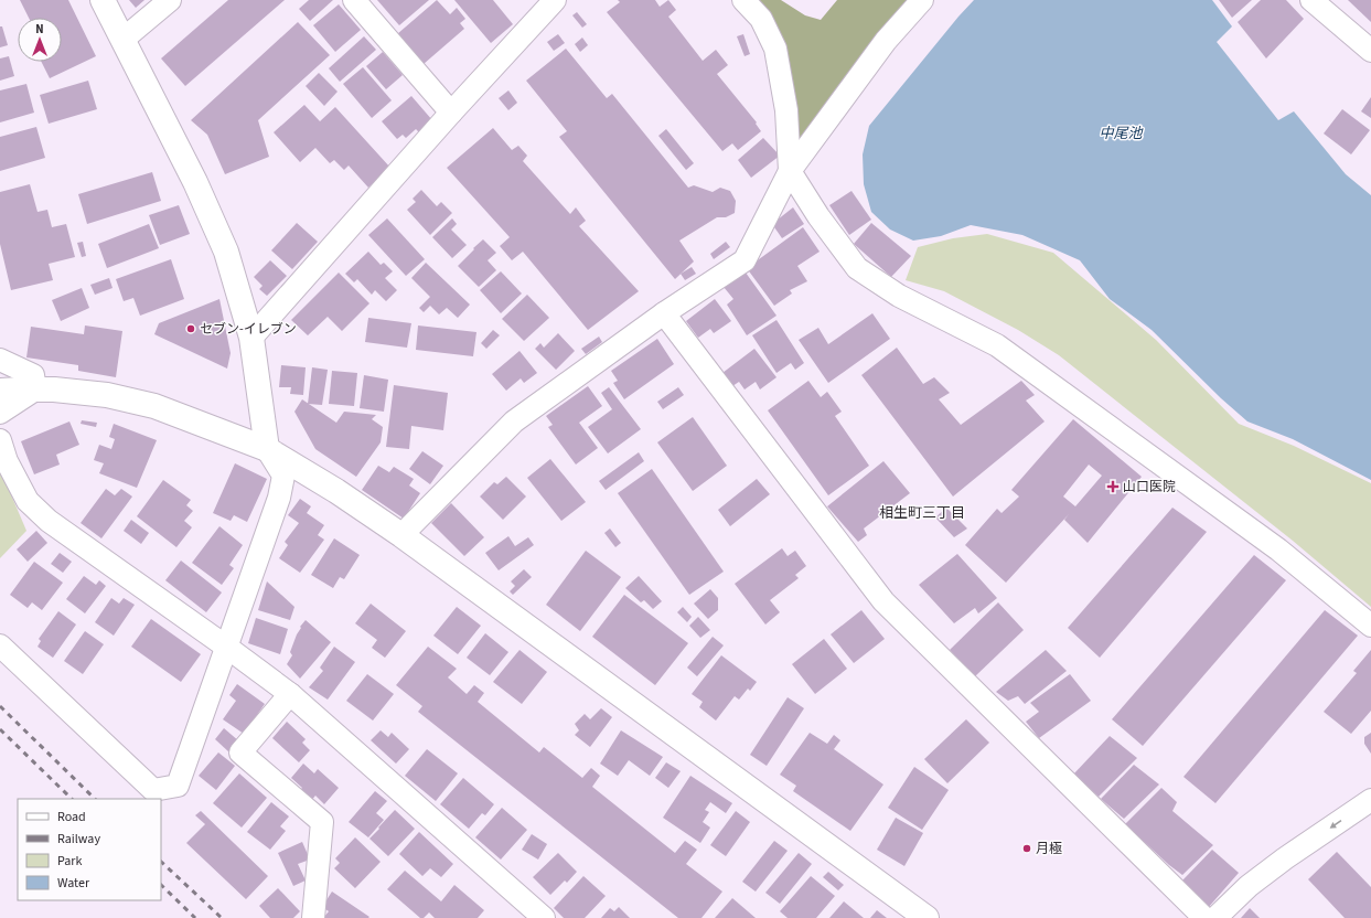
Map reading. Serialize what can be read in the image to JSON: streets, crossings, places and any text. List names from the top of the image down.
{
  "districts": ["相生町三丁目"],
  "water": ["中尾池"],
  "places": {
    "other": ["セブン-イレブン", "月極"],
    "health": ["山口医院"]
  },
  "legend": [
    "Road",
    "Railway",
    "Park",
    "Water"
  ],
  "north": "top"
}
